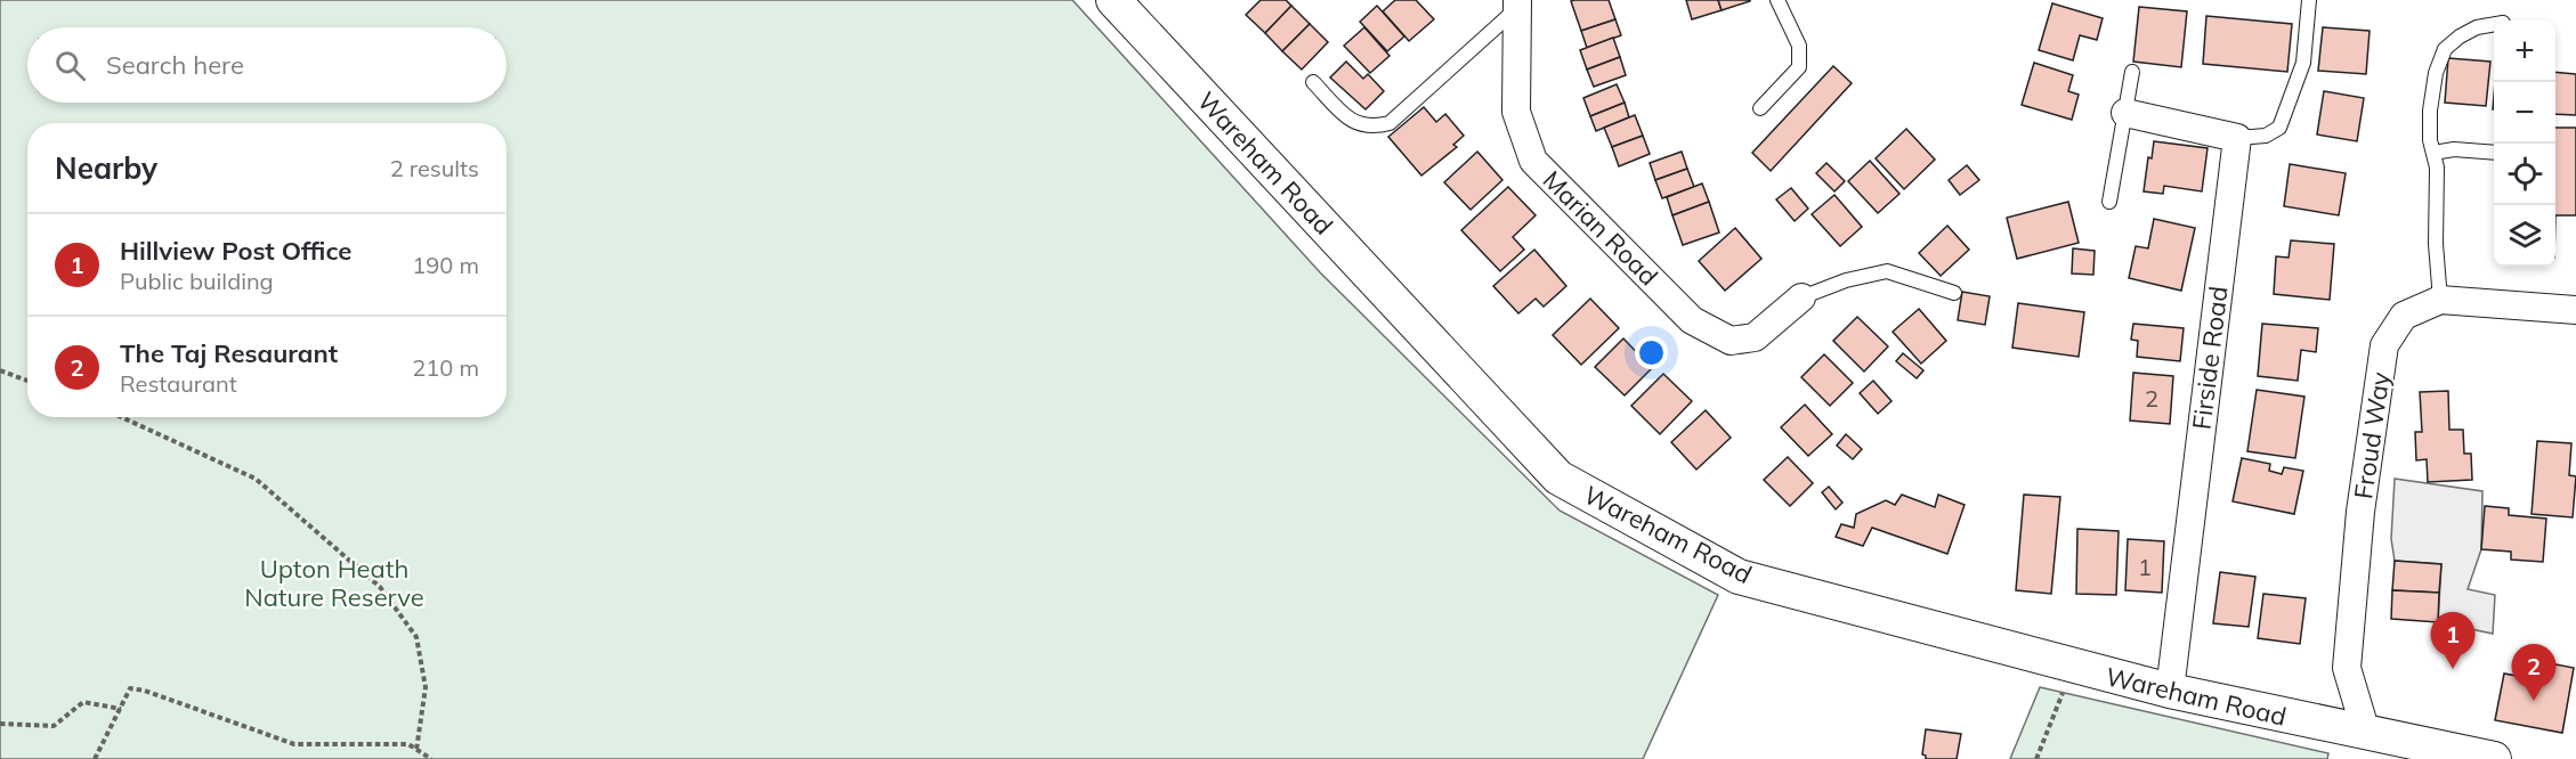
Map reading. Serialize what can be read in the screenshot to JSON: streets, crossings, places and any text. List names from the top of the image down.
{
  "streets": {
    "street": [
      "Wareham Road",
      "Marian Road",
      "Firside Road",
      "Froud Way"
    ]
  },
  "crossings": [
    ["Wareham Road", "Firside Road"],
    ["Wareham Road", "Froud Way"]
  ],
  "parks": ["Upton Heath Nature Reserve"],
  "house_numbers": ["2", "1"],
  "page": {
    "map_buttons": ["+", "−"],
    "search": "Search here",
    "heading": ["Nearby", "2 results"],
    "list": [
      {
        "mark": "1",
        "name": "Hillview Post Office",
        "note": "Public building",
        "value": "190 m"
      },
      {
        "mark": "2",
        "name": "The Taj Resaurant",
        "note": "Restaurant",
        "value": "210 m"
      }
    ],
    "pins": ["1", "2"]
  }
}
